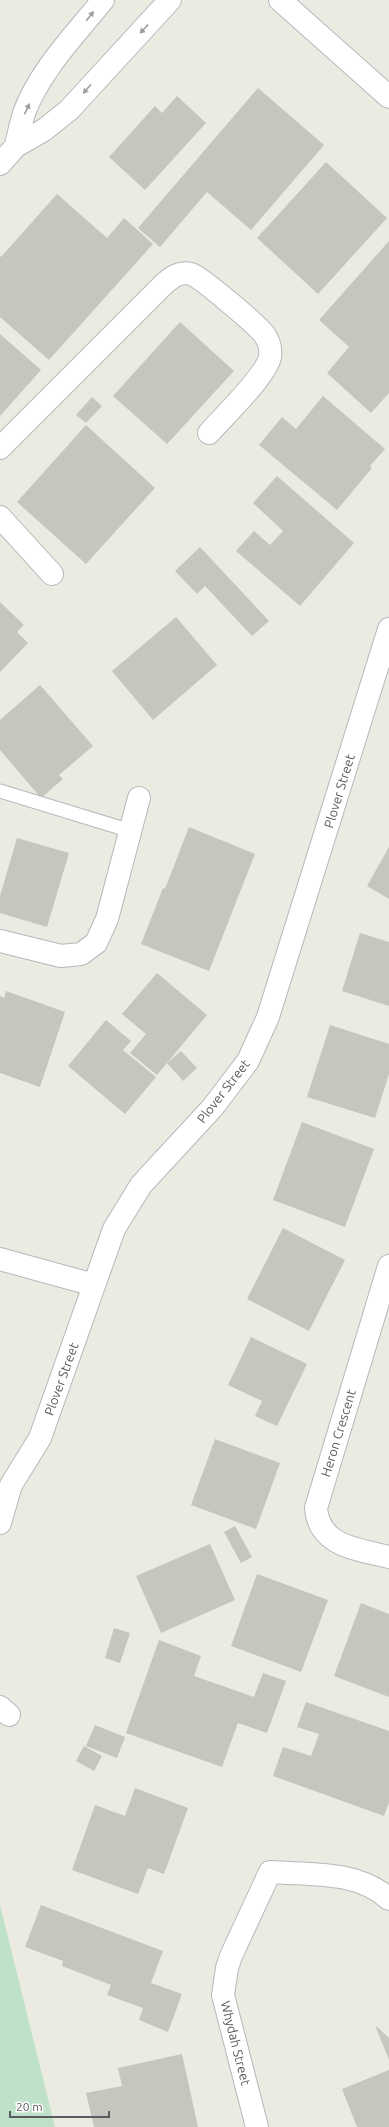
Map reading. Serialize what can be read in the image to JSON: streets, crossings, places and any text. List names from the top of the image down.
{
  "streets": {
    "street": ["Plover Street", "Heron Crescent", "Whydah Street"]
  },
  "scale_bar": "20 m"
}
